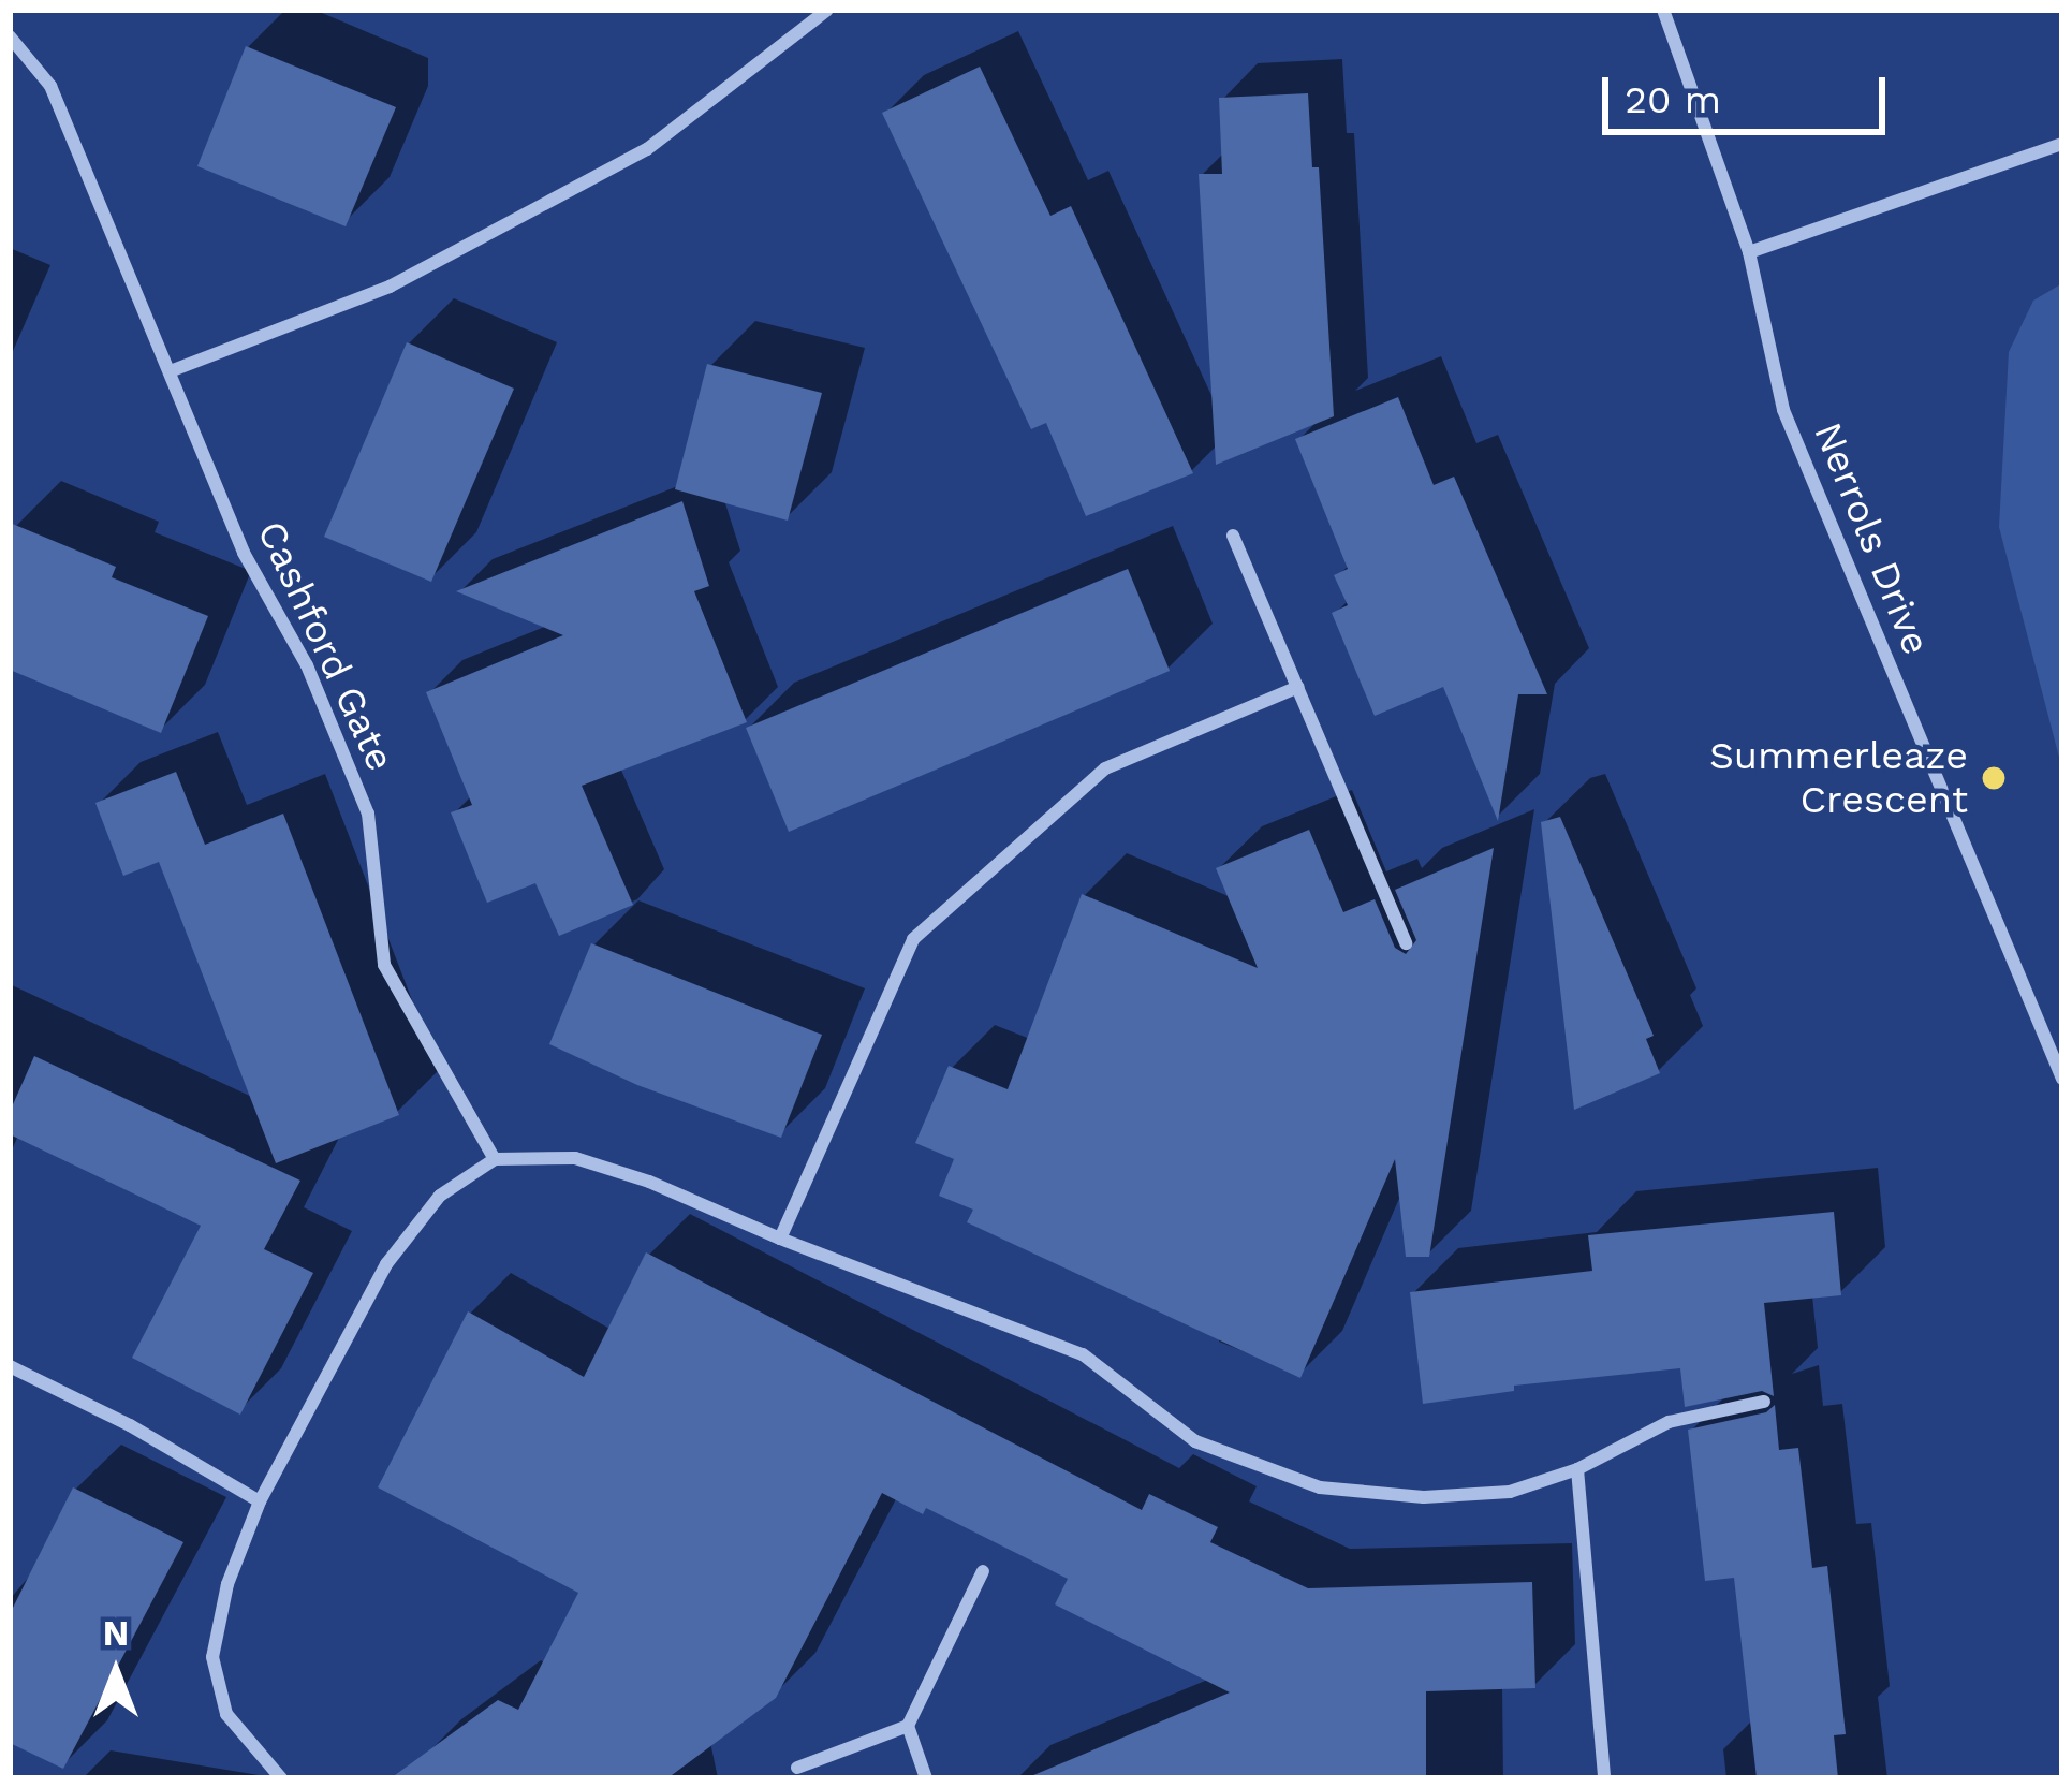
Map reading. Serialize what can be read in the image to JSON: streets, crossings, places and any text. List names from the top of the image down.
{
  "streets": {
    "street": ["Nerrols Drive", "Cashford Gate"]
  },
  "places": ["Summerleaze Crescent"],
  "scale_bar": "20 m",
  "north": "top"
}
